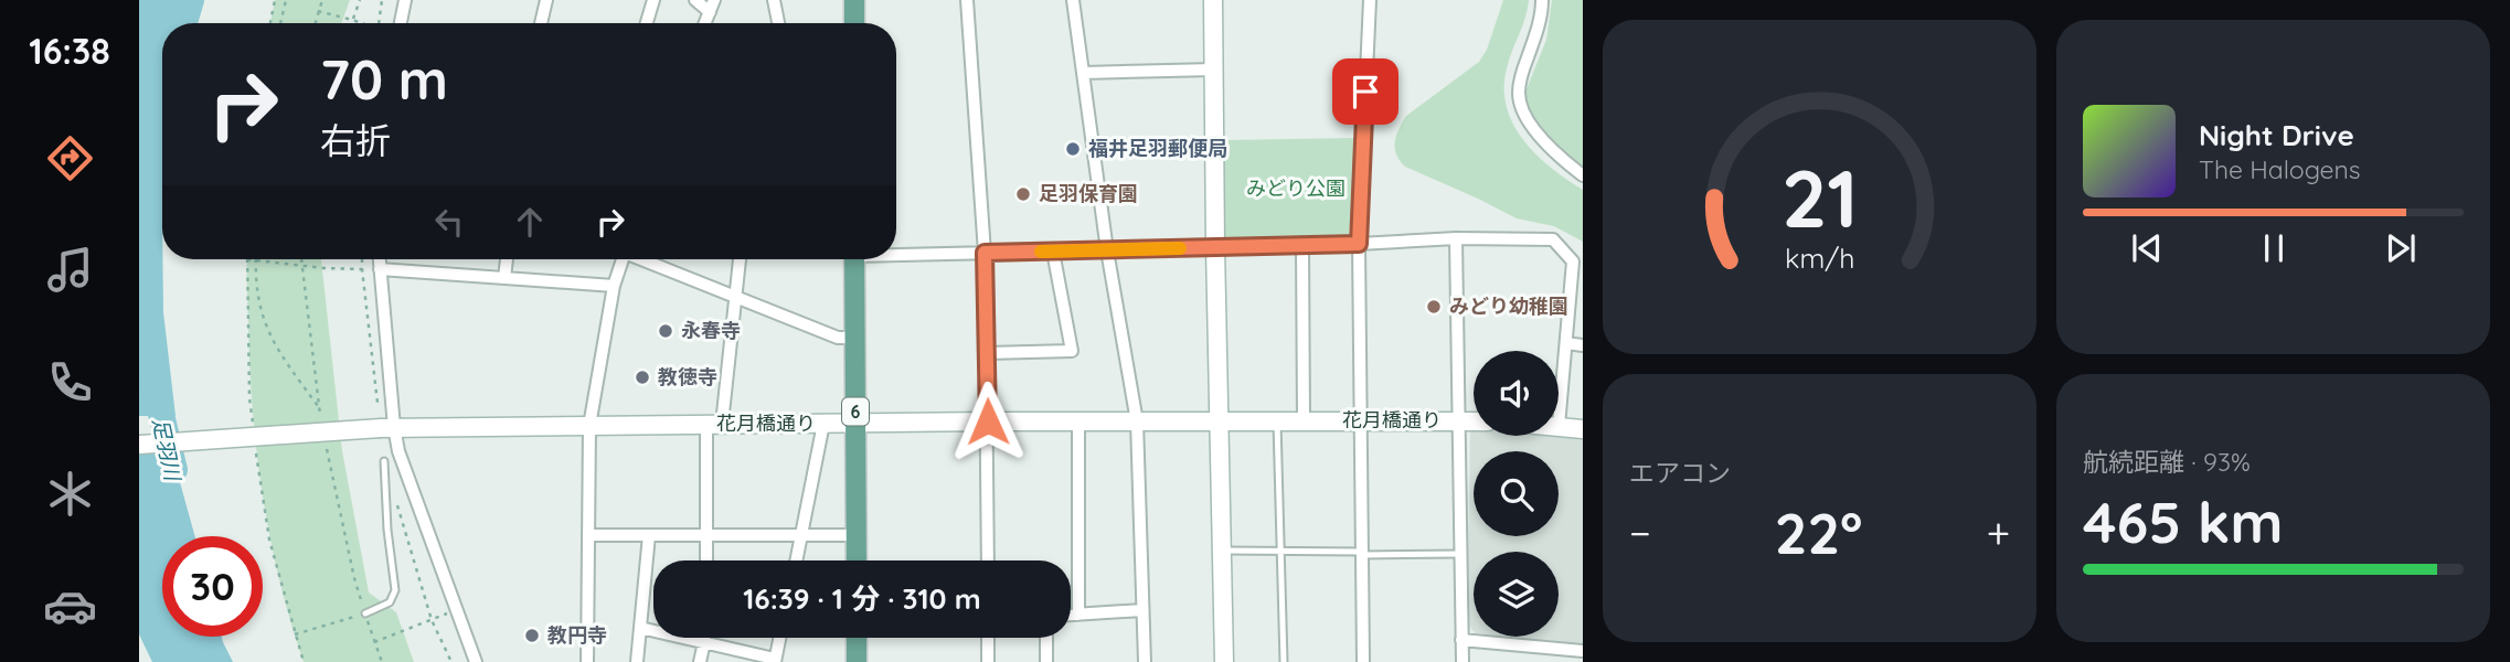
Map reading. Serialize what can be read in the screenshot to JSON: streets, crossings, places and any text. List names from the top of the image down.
{
  "streets": {
    "main road": ["6"],
    "street": ["花月橋通り"]
  },
  "crossings": [
    ["6", "花月橋通り"]
  ],
  "water": ["足羽川"],
  "parks": ["みどり公園"],
  "places": [
    "福井足羽郵便局",
    "足羽保育園",
    "みどり幼稚園",
    "永春寺",
    "教徳寺",
    "教円寺"
  ],
  "page": {
    "tabs": "16:38",
    "turn": ["70 m", "右折"],
    "song": ["Night Drive", "The Halogens"],
    "tile": [
      "エアコン",
      ["航続距離 · 93%", "465 km"]
    ],
    "heat": ["−", "22°", "+"],
    "limit": "30",
    "trip": "16:39 · 1 分 · 310 m",
    "gauge": ["21", "km/h"]
  }
}
